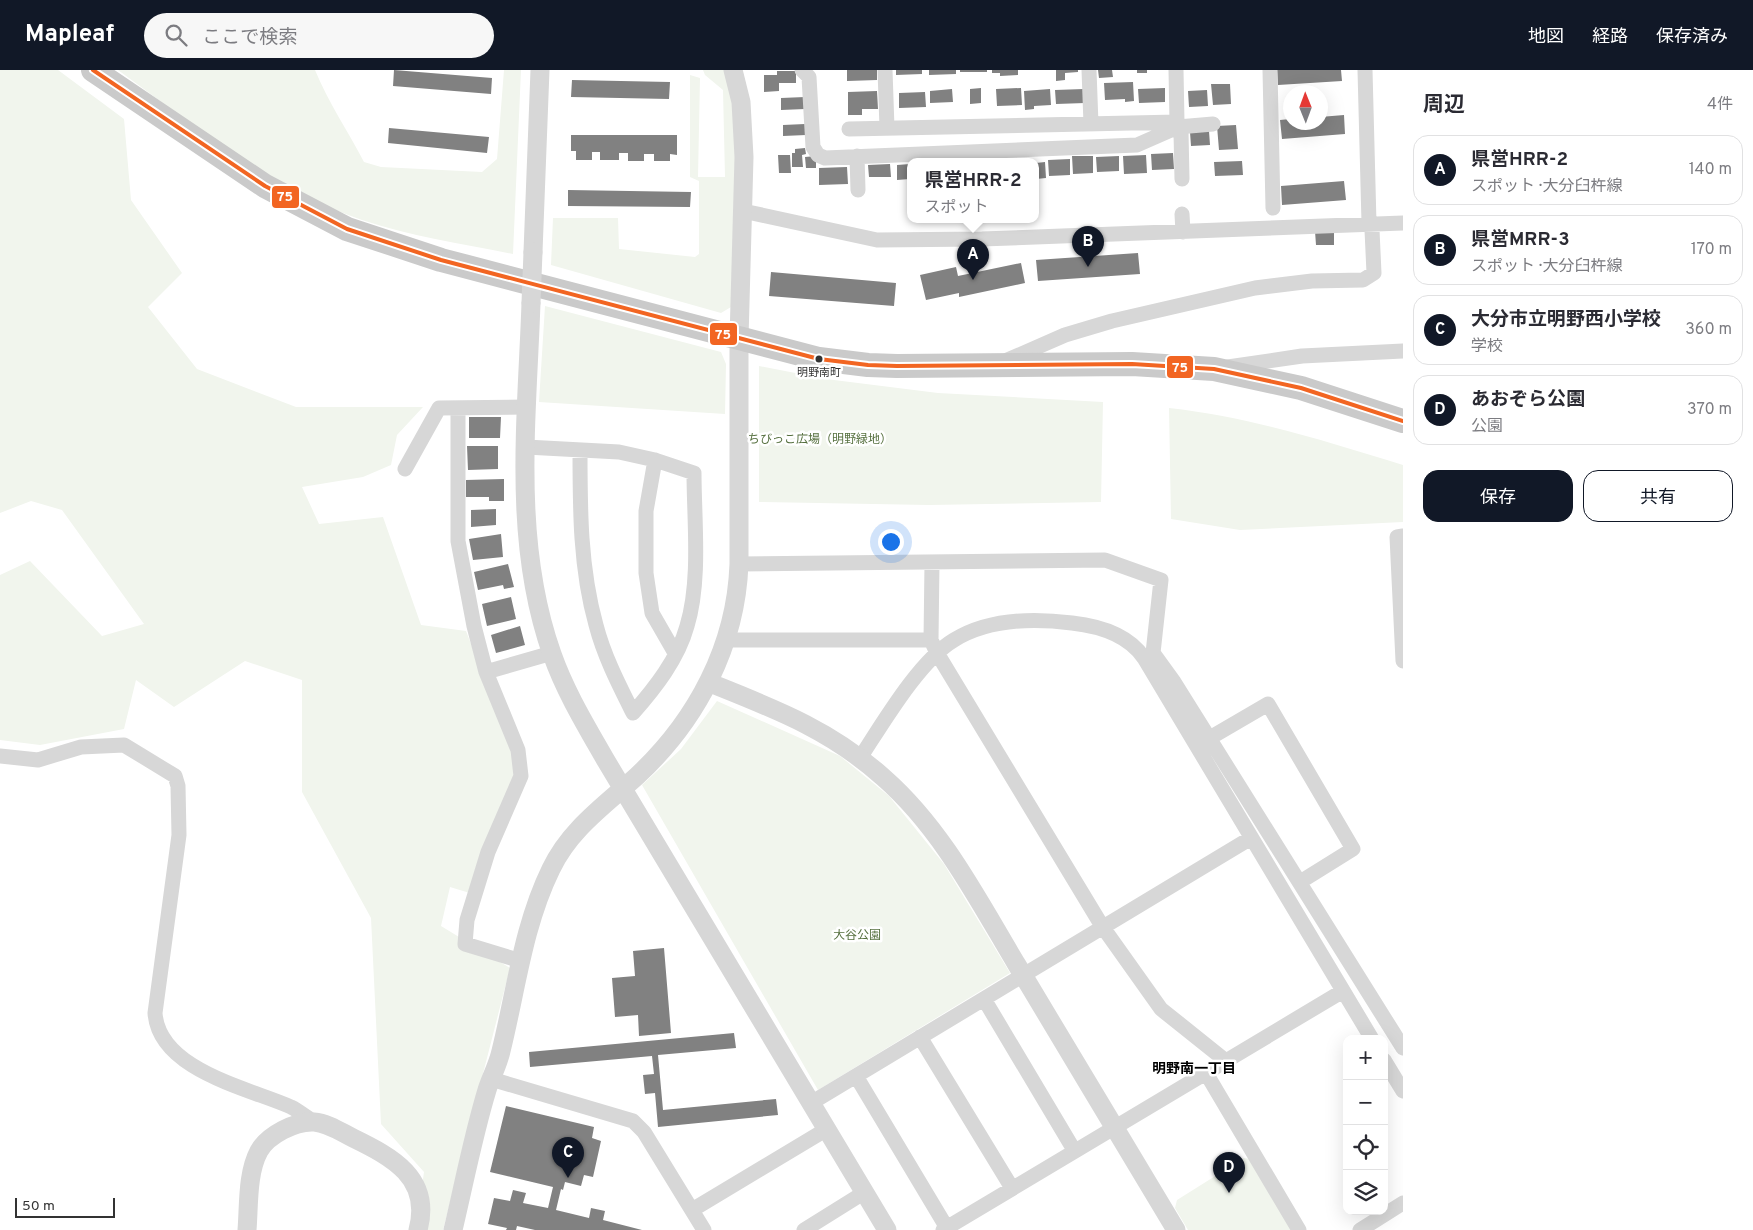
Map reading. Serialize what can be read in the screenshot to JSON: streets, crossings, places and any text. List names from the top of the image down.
{
  "districts": ["明野南一丁目"],
  "parks": ["ちびっこ広場（明野緑地）", "大谷公園"],
  "places": ["明野南町"],
  "lines": ["transit line 75"],
  "scale_bar": "50 m",
  "north": "top",
  "page": {
    "header": "Mapleaf",
    "search": "ここで検索",
    "nav": ["地図", "経路", "保存済み"],
    "heading": ["周辺", "4件"],
    "list": [
      {
        "mark": "A",
        "name": "県営HRR-2",
        "note": "スポット · 大分臼杵線",
        "value": "140 m"
      },
      {
        "mark": "B",
        "name": "県営MRR-3",
        "note": "スポット · 大分臼杵線",
        "value": "170 m"
      },
      {
        "mark": "C",
        "name": "大分市立明野西小学校",
        "note": "学校",
        "value": "360 m"
      },
      {
        "mark": "D",
        "name": "あおぞら公園",
        "note": "公園",
        "value": "370 m"
      }
    ],
    "popup": ["県営HRR-2", "スポット"],
    "pins": [
      "B",
      "A",
      "C",
      "D"
    ],
    "buttons": ["保存", "共有"],
    "map_buttons": ["+", "−"],
    "scale": "50 m"
  }
}
